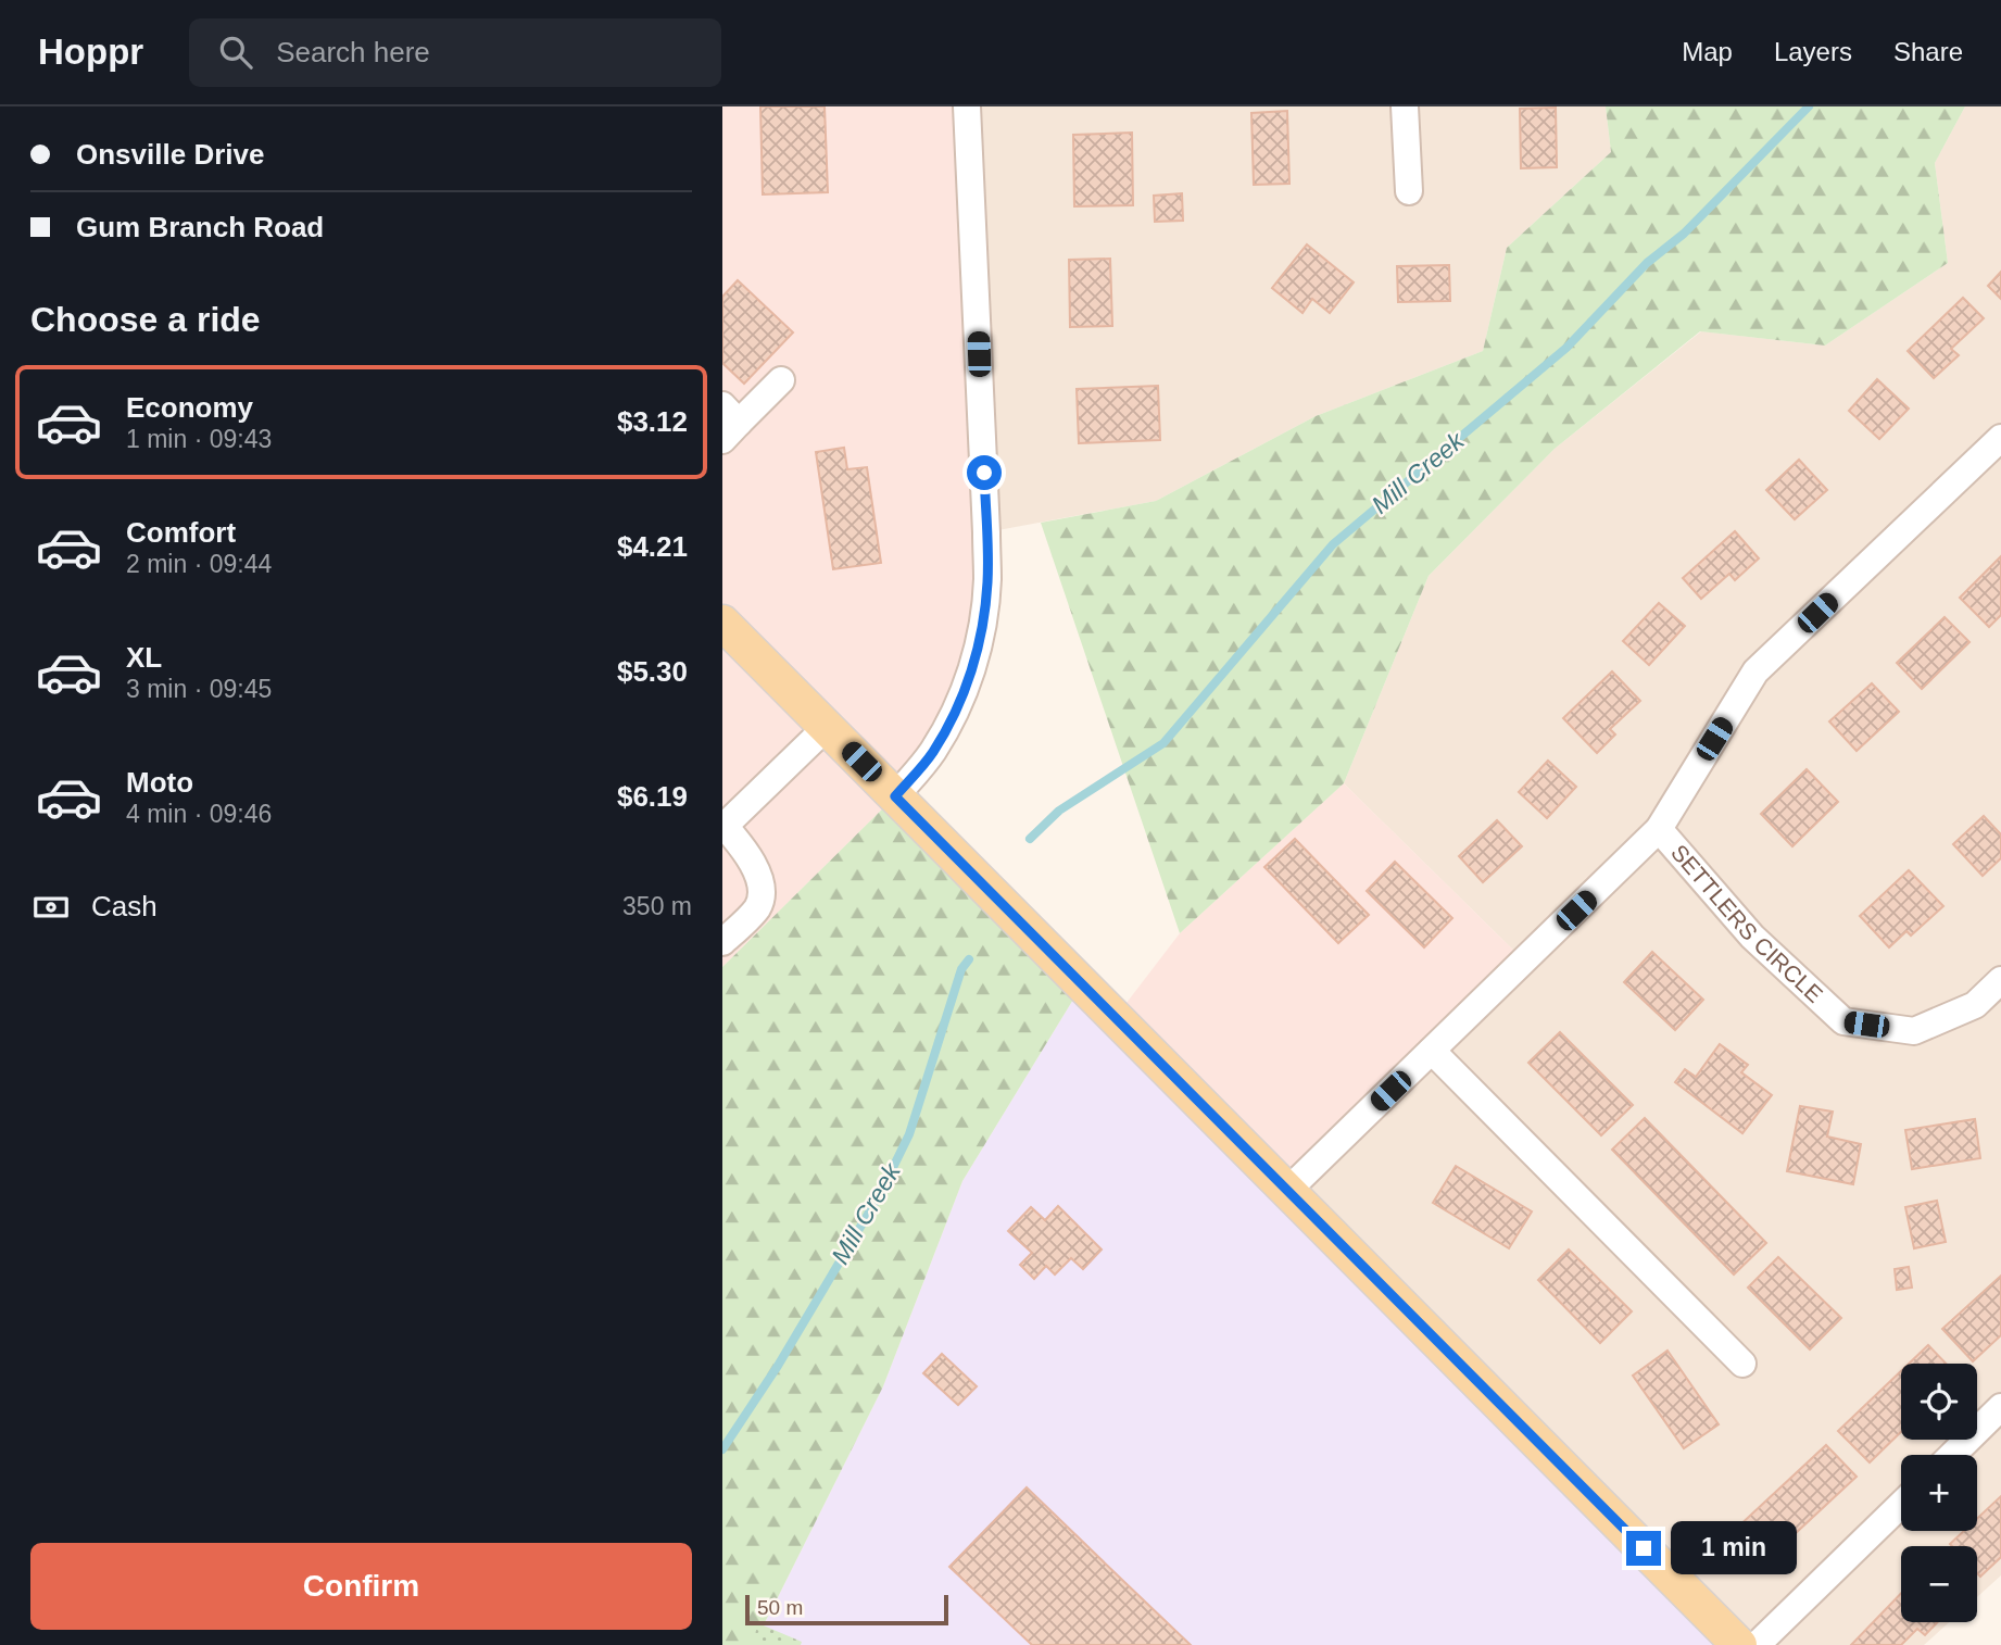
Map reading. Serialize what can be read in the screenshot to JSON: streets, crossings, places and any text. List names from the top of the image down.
{
  "streets": {
    "street": ["SETTLERS CIRCLE"]
  },
  "water": ["Mill Creek"],
  "scale_bar": "50 m",
  "page": {
    "header": "Hoppr",
    "search": "Search here",
    "nav": ["Map", "Layers", "Share"],
    "banner": ["Onsville Drive", "Gum Branch Road"],
    "heading": "Choose a ride",
    "list": [
      {
        "name": "Economy",
        "note": "1 min · 09:43",
        "value": "$3.12"
      },
      {
        "name": "Comfort",
        "note": "2 min · 09:44",
        "value": "$4.21"
      },
      {
        "name": "XL",
        "note": "3 min · 09:45",
        "value": "$5.30"
      },
      {
        "name": "Moto",
        "note": "4 min · 09:46",
        "value": "$6.19"
      }
    ],
    "pay": ["Cash", "350 m"],
    "map_buttons": ["+", "−"],
    "bubble": "1 min",
    "buttons": "Confirm",
    "scale": "50 m"
  }
}
